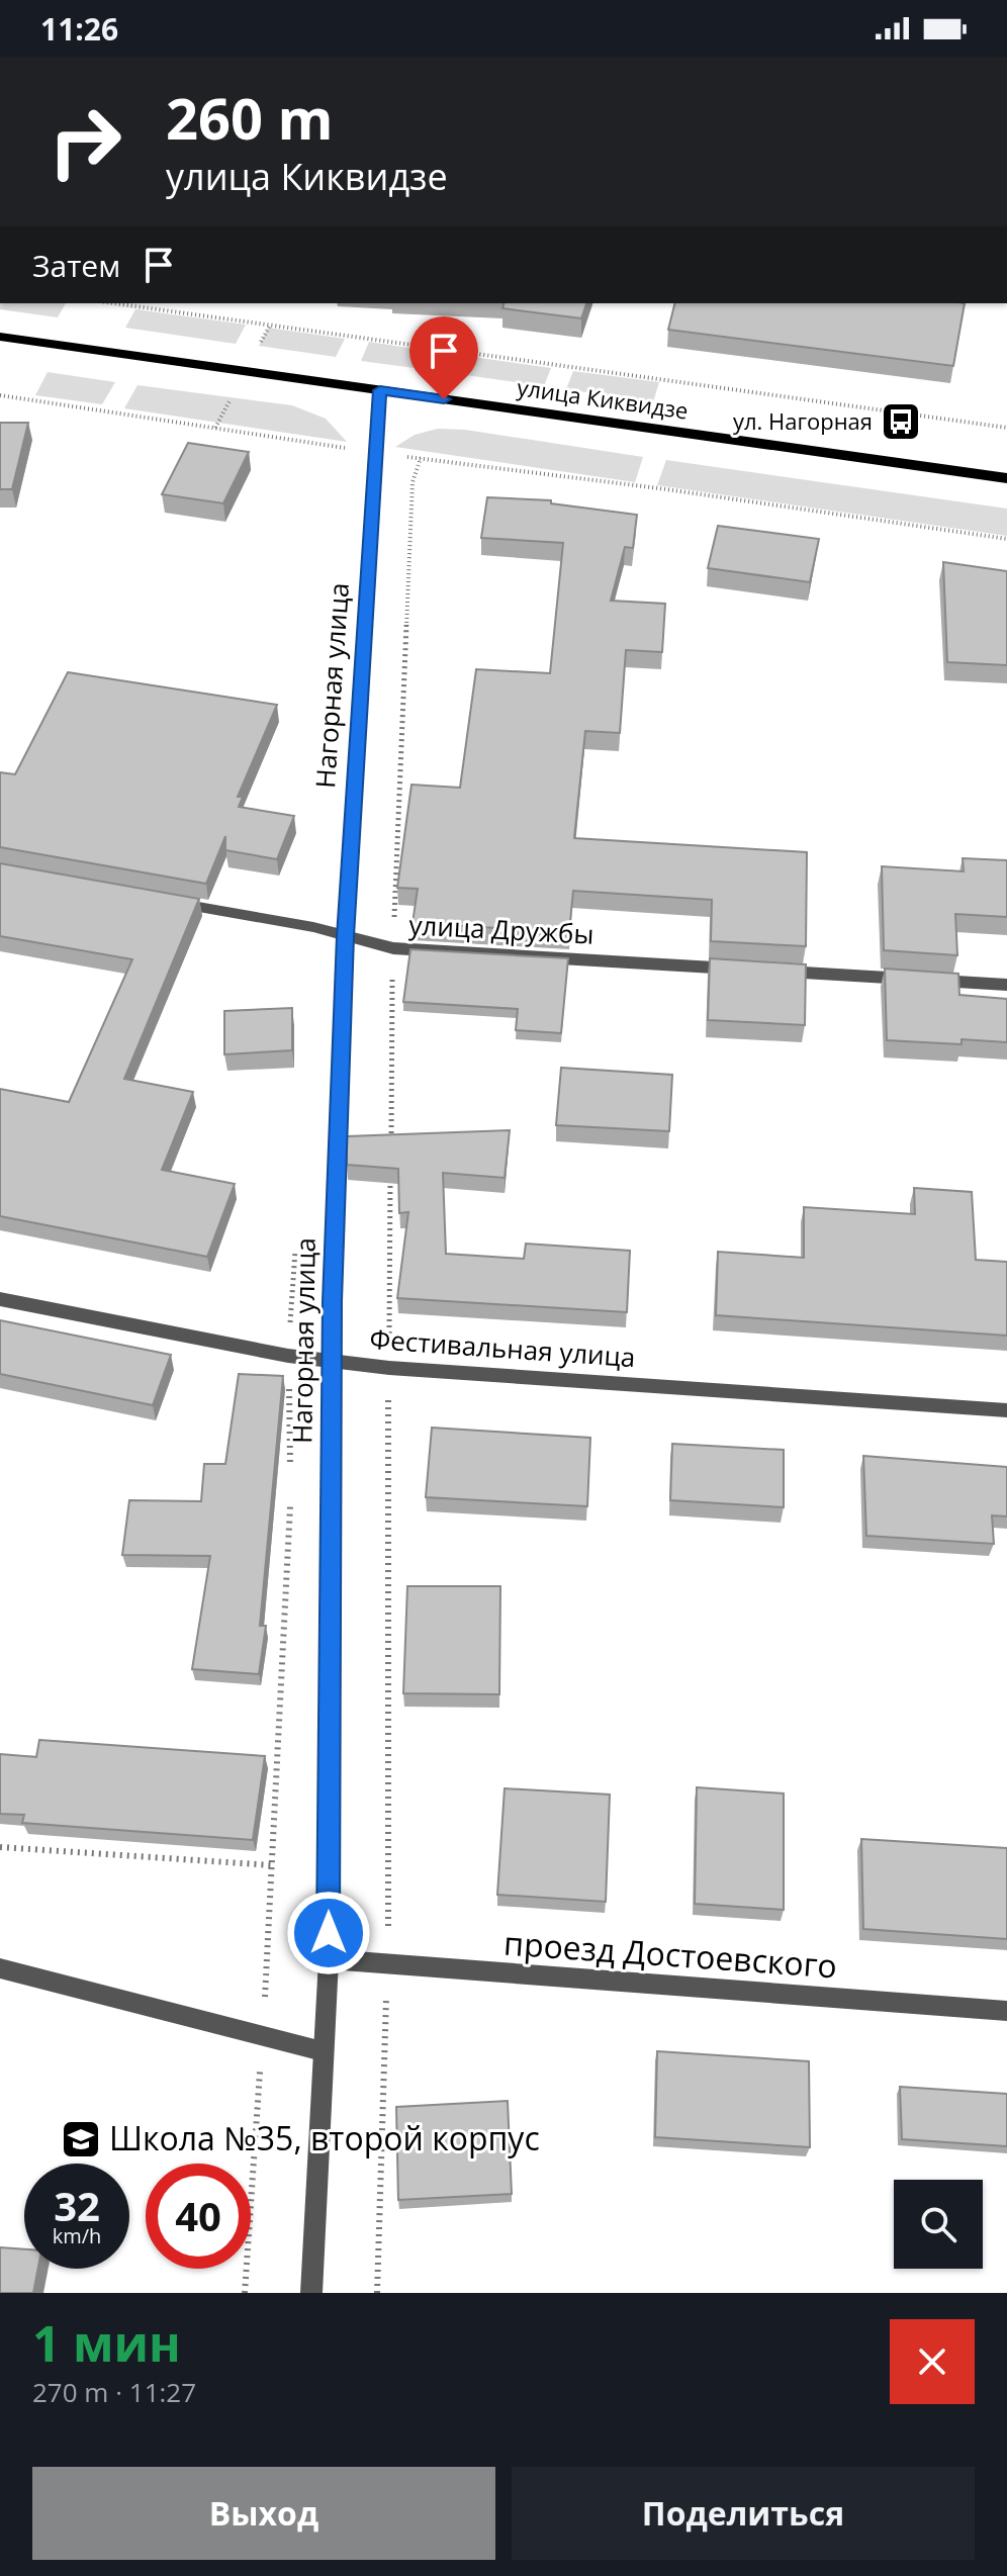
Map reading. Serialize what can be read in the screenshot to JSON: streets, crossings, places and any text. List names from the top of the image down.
{
  "streets": {
    "main road": ["улица Киквидзе"],
    "street": [
      "Нагорная улица",
      "улица Дружбы",
      "Фестивальная улица",
      "проезд Достоевского"
    ]
  },
  "crossings": [
    ["улица Киквидзе", "Нагорная улица"],
    ["Нагорная улица", "улица Дружбы"],
    ["Нагорная улица", "Фестивальная улица"],
    ["Нагорная улица", "проезд Достоевского"]
  ],
  "places": {
    "bus stop": ["ул. Нагорная"],
    "school or university": ["Школа №35, второй корпус"]
  },
  "page": {
    "status": "11:26",
    "turn": ["260 m", "улица Киквидзе"],
    "then": "Затем",
    "speed": "32 km/h",
    "limit": "40",
    "heading": ["1 мин", "270 m · 11:27"],
    "buttons": ["Выход", "Поделиться"]
  }
}
